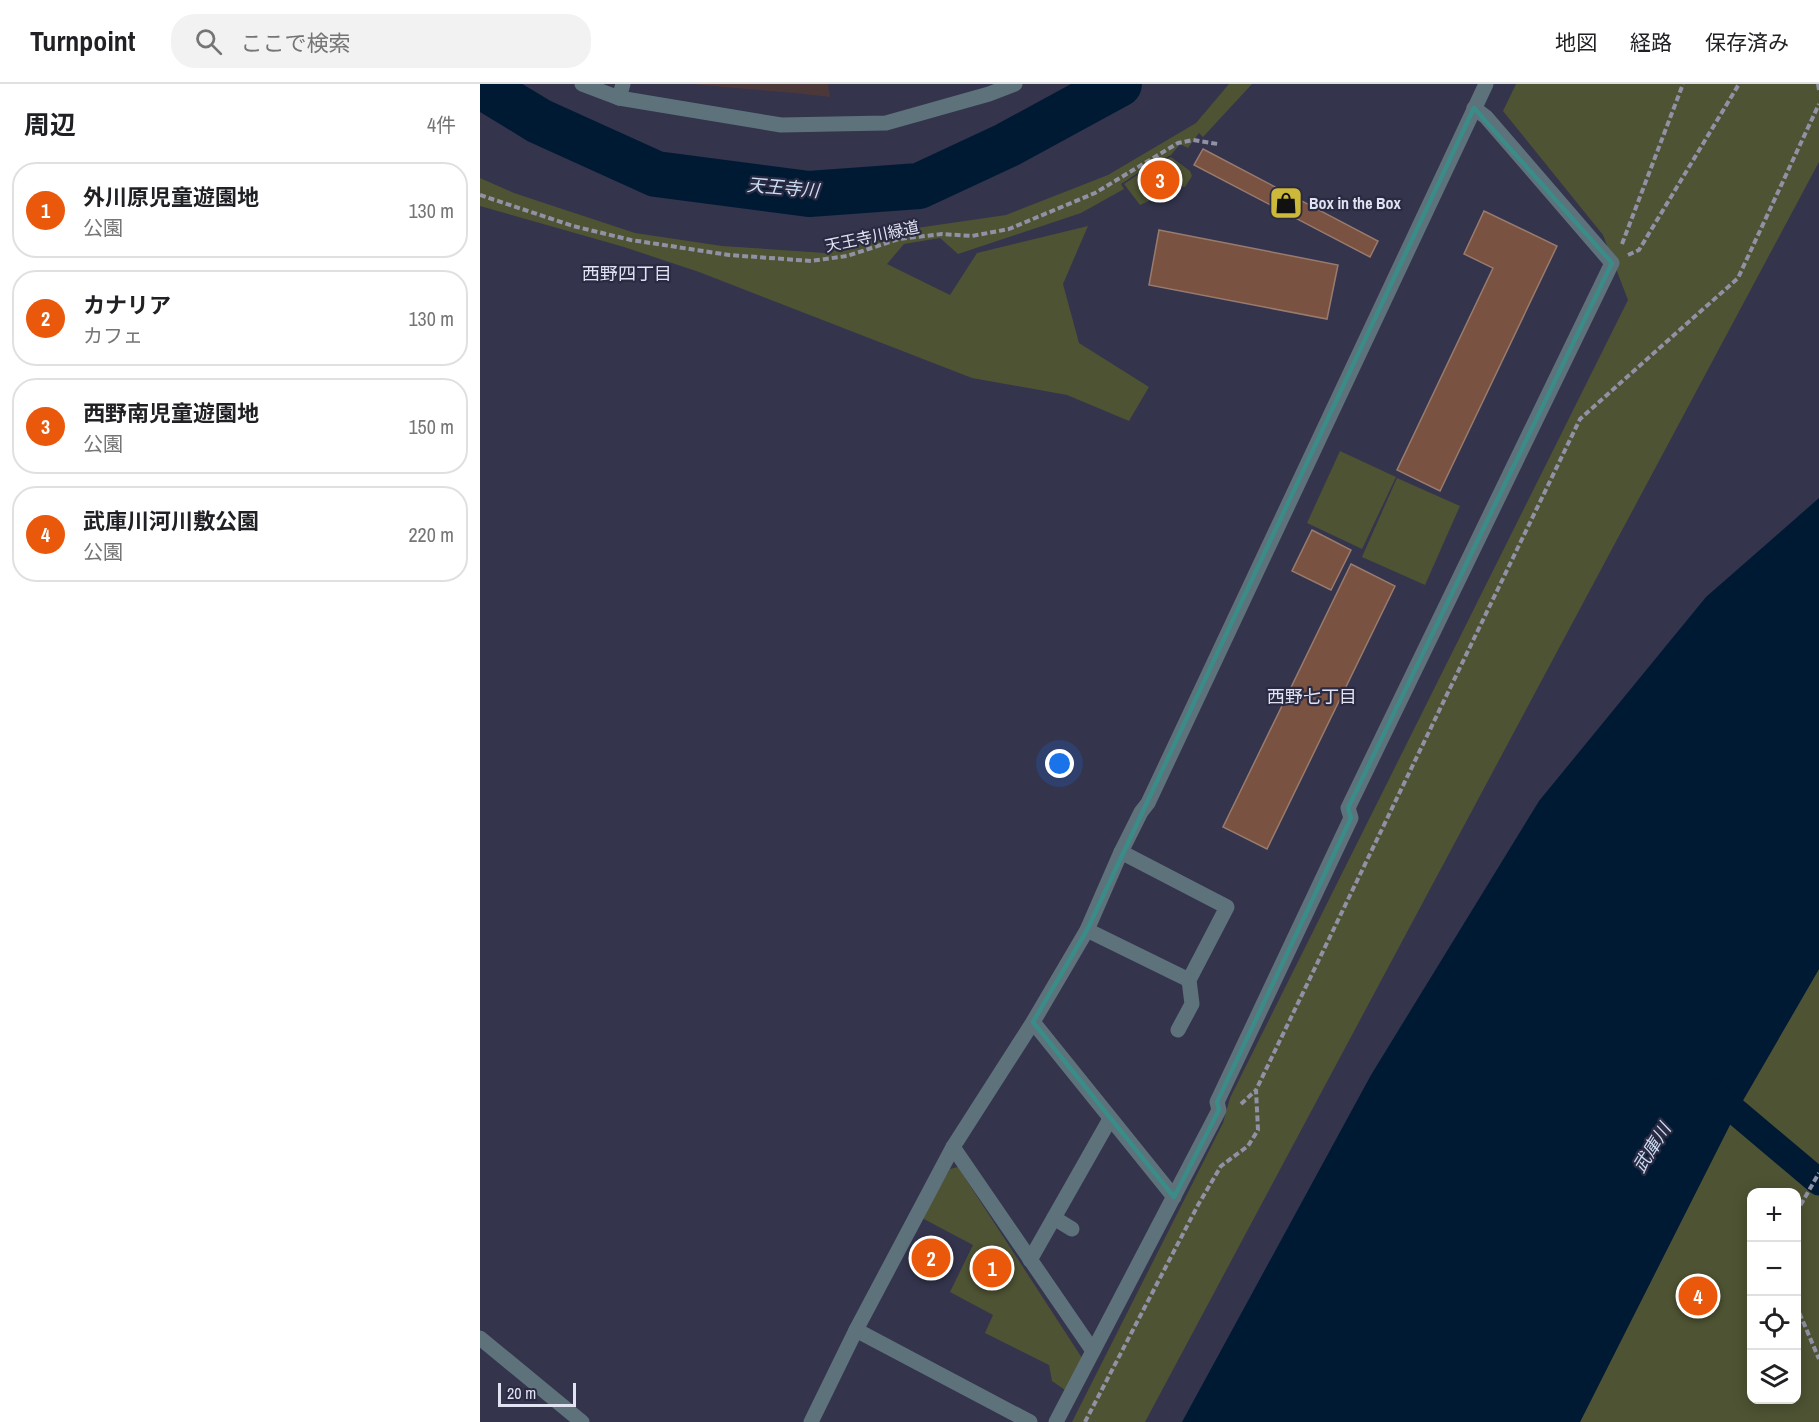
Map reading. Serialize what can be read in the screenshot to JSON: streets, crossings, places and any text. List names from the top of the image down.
{
  "streets": {
    "path": ["天王寺川緑道"]
  },
  "districts": ["西野四丁目", "西野七丁目"],
  "water": ["天王寺川", "武庫川"],
  "places": {
    "shop": ["Box in the Box"]
  },
  "scale_bar": "20 m",
  "page": {
    "header": "Turnpoint",
    "search": "ここで検索",
    "nav": ["地図", "経路", "保存済み"],
    "heading": ["周辺", "4件"],
    "pins": [
      "3",
      "2",
      "1",
      "4"
    ],
    "list": [
      {
        "mark": "1",
        "name": "外川原児童遊園地",
        "note": "公園",
        "value": "130 m"
      },
      {
        "mark": "2",
        "name": "カナリア",
        "note": "カフェ",
        "value": "130 m"
      },
      {
        "mark": "3",
        "name": "西野南児童遊園地",
        "note": "公園",
        "value": "150 m"
      },
      {
        "mark": "4",
        "name": "武庫川河川敷公園",
        "note": "公園",
        "value": "220 m"
      }
    ],
    "map_buttons": ["+", "−"],
    "scale": "20 m"
  }
}
